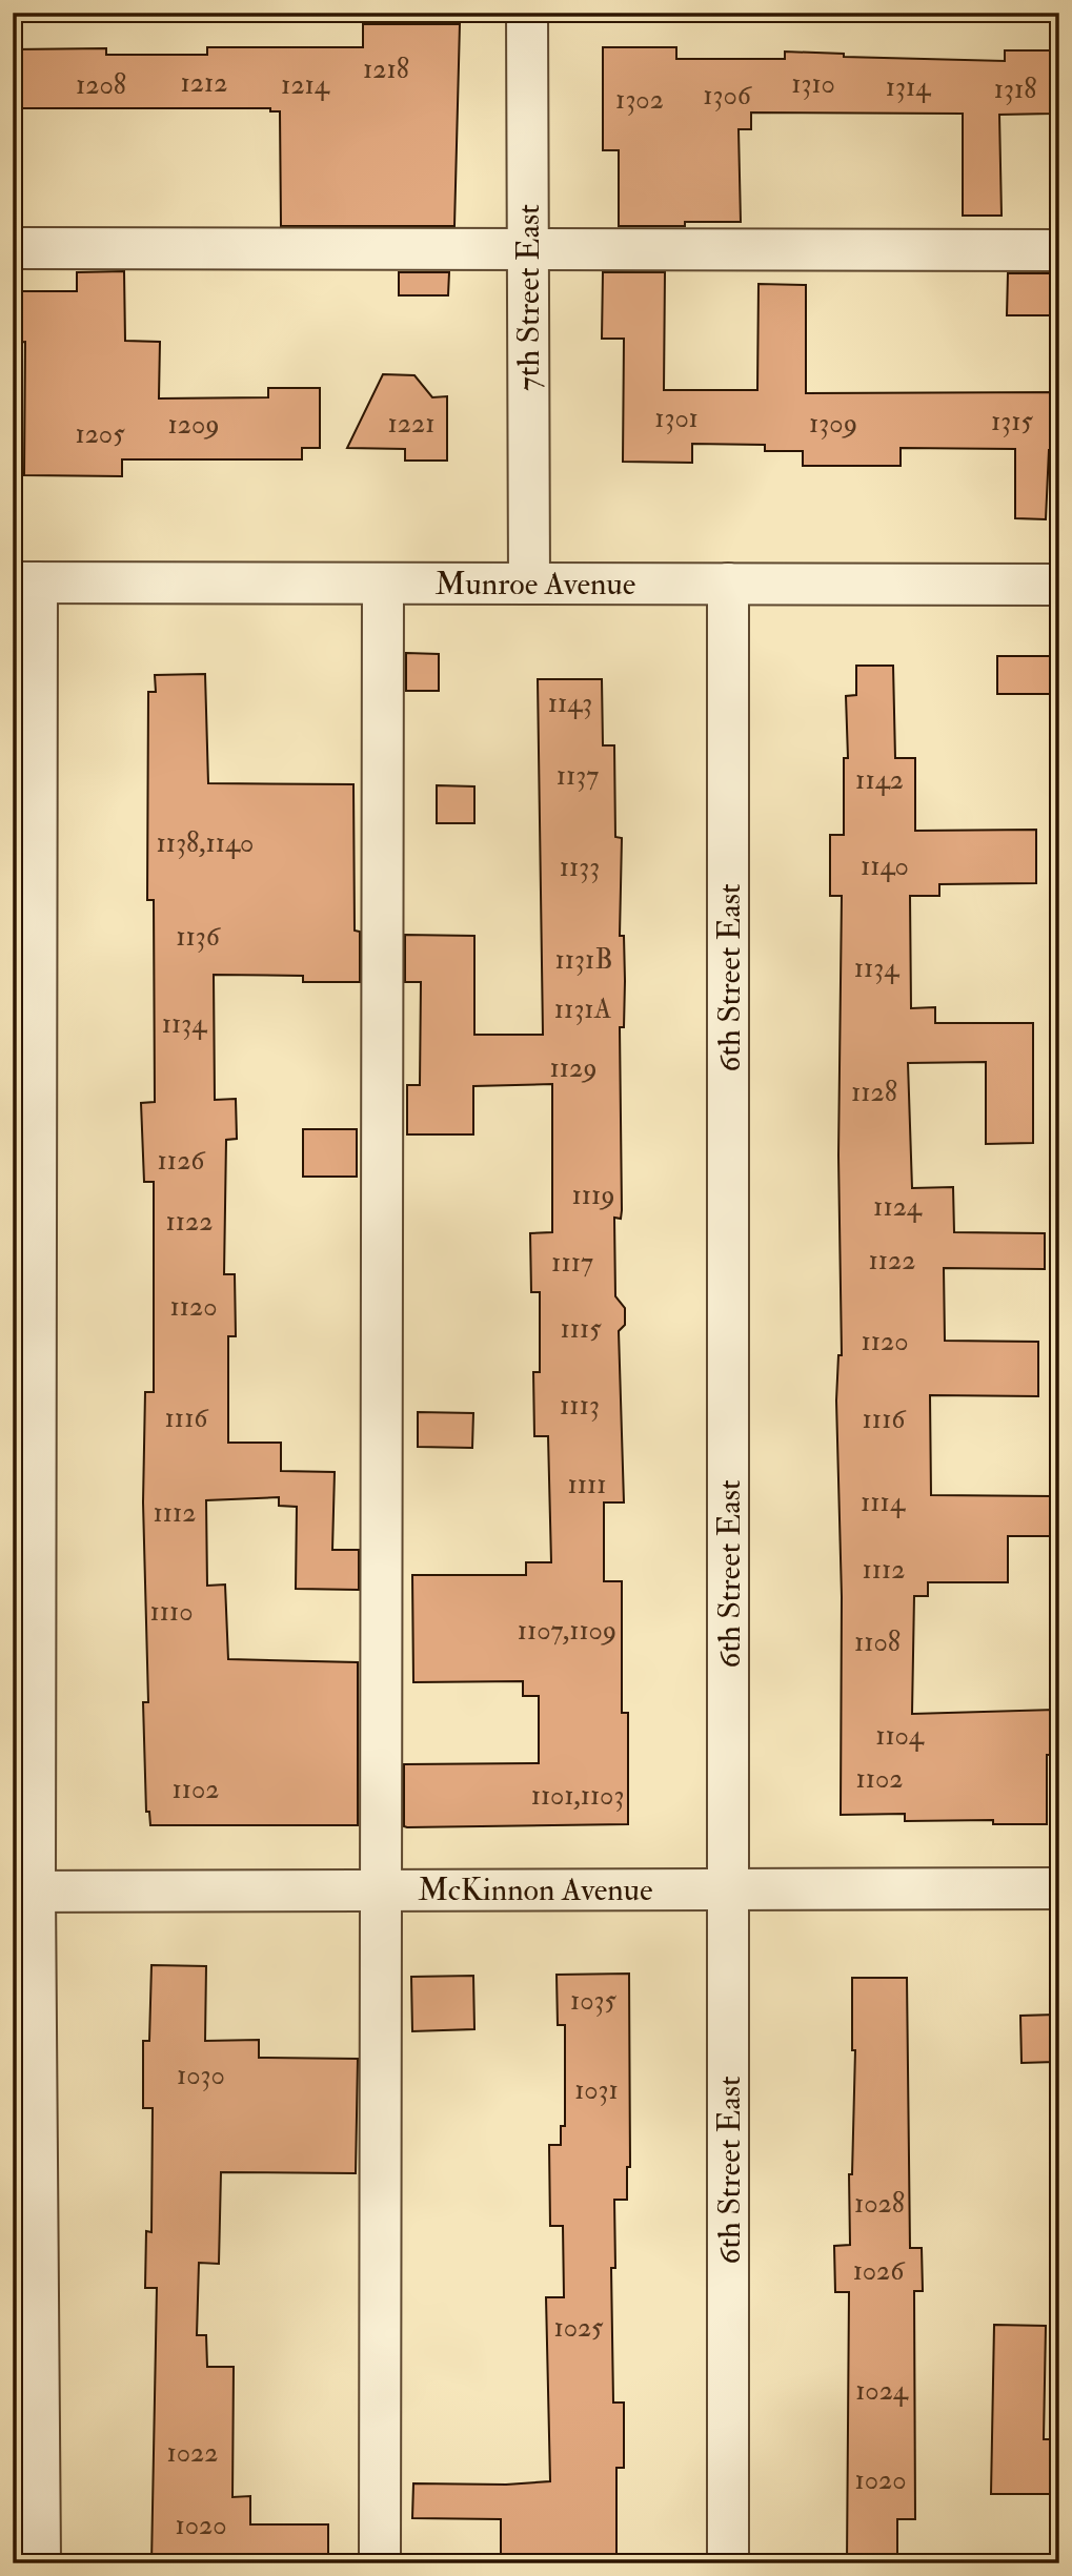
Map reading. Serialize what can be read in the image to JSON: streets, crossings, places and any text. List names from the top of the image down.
{
  "streets": {
    "street": [
      "7th Street East",
      "Munroe Avenue",
      "6th Street East",
      "McKinnon Avenue"
    ]
  },
  "crossings": [
    ["7th Street East", "Munroe Avenue"],
    ["Munroe Avenue", "6th Street East"],
    ["6th Street East", "McKinnon Avenue"]
  ],
  "house_numbers": [
    "1218",
    "1212",
    "1310",
    "1208",
    "1214",
    "1314",
    "1318",
    "1306",
    "1302",
    "1301",
    "1315",
    "1221",
    "1309",
    "1209",
    "1205",
    "1143",
    "1137",
    "1142",
    "1138,1140",
    "1140",
    "1133",
    "1136",
    "1131B",
    "1134",
    "1131A",
    "1134",
    "1129",
    "1128",
    "1126",
    "1119",
    "1124",
    "1122",
    "1122",
    "1117",
    "1120",
    "1115",
    "1120",
    "1113",
    "1116",
    "1116",
    "1111",
    "1114",
    "1112",
    "1112",
    "1110",
    "1107,1109",
    "1108",
    "1104",
    "1102",
    "1102",
    "1101,1103",
    "1035",
    "1030",
    "1031",
    "1028",
    "1026",
    "1025",
    "1024",
    "1022",
    "1020",
    "1020"
  ]
}
